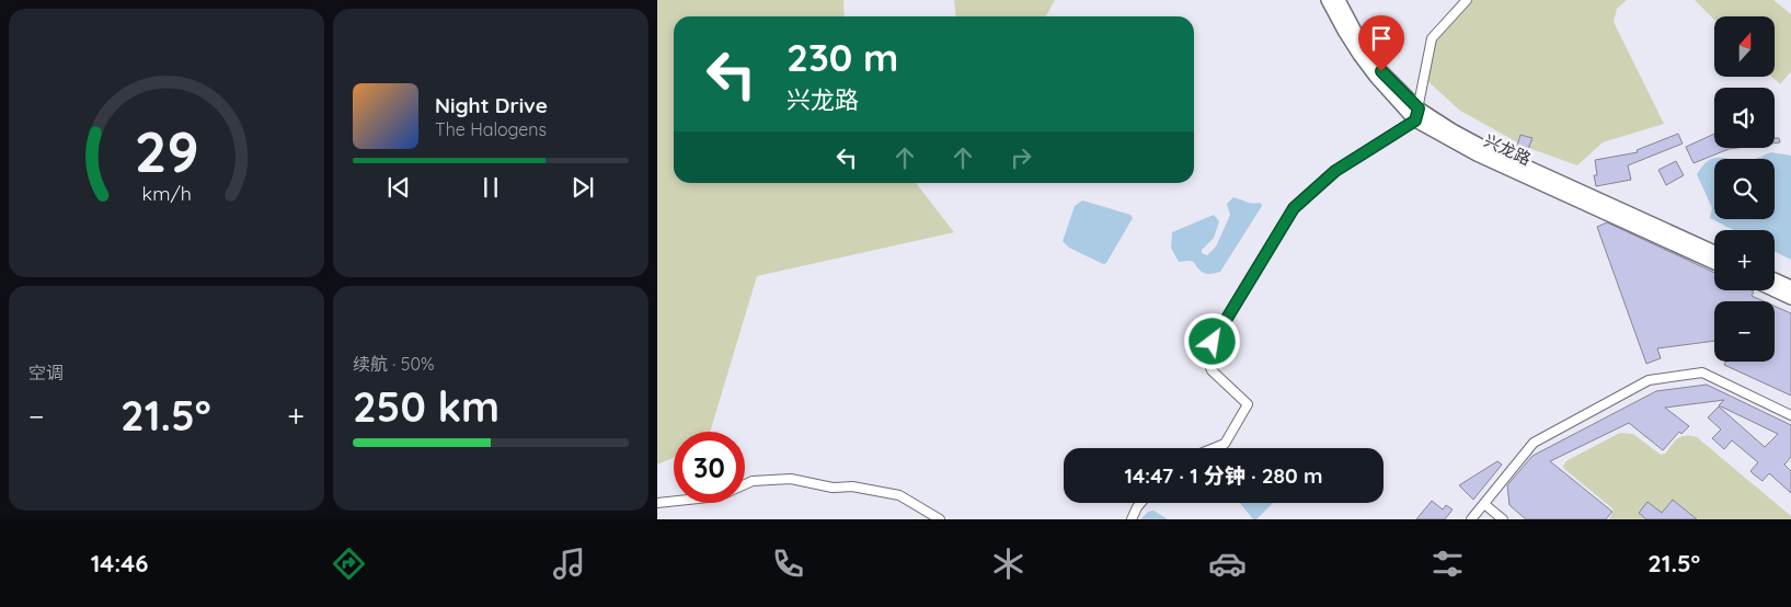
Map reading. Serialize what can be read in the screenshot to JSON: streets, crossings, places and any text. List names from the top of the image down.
{
  "streets": {
    "main road": ["兴龙路"]
  },
  "north": "top",
  "page": {
    "map_buttons": ["+", "−"],
    "turn": ["230 m", "兴龙路"],
    "song": ["Night Drive", "The Halogens"],
    "tile": [
      "空调",
      ["续航 · 50%", "250 km"]
    ],
    "heat": ["−", "21.5°", "+"],
    "limit": "30",
    "trip": "14:47 · 1 分钟 · 280 m",
    "tabs": ["14:46", "21.5°"],
    "gauge": ["29", "km/h"]
  }
}
